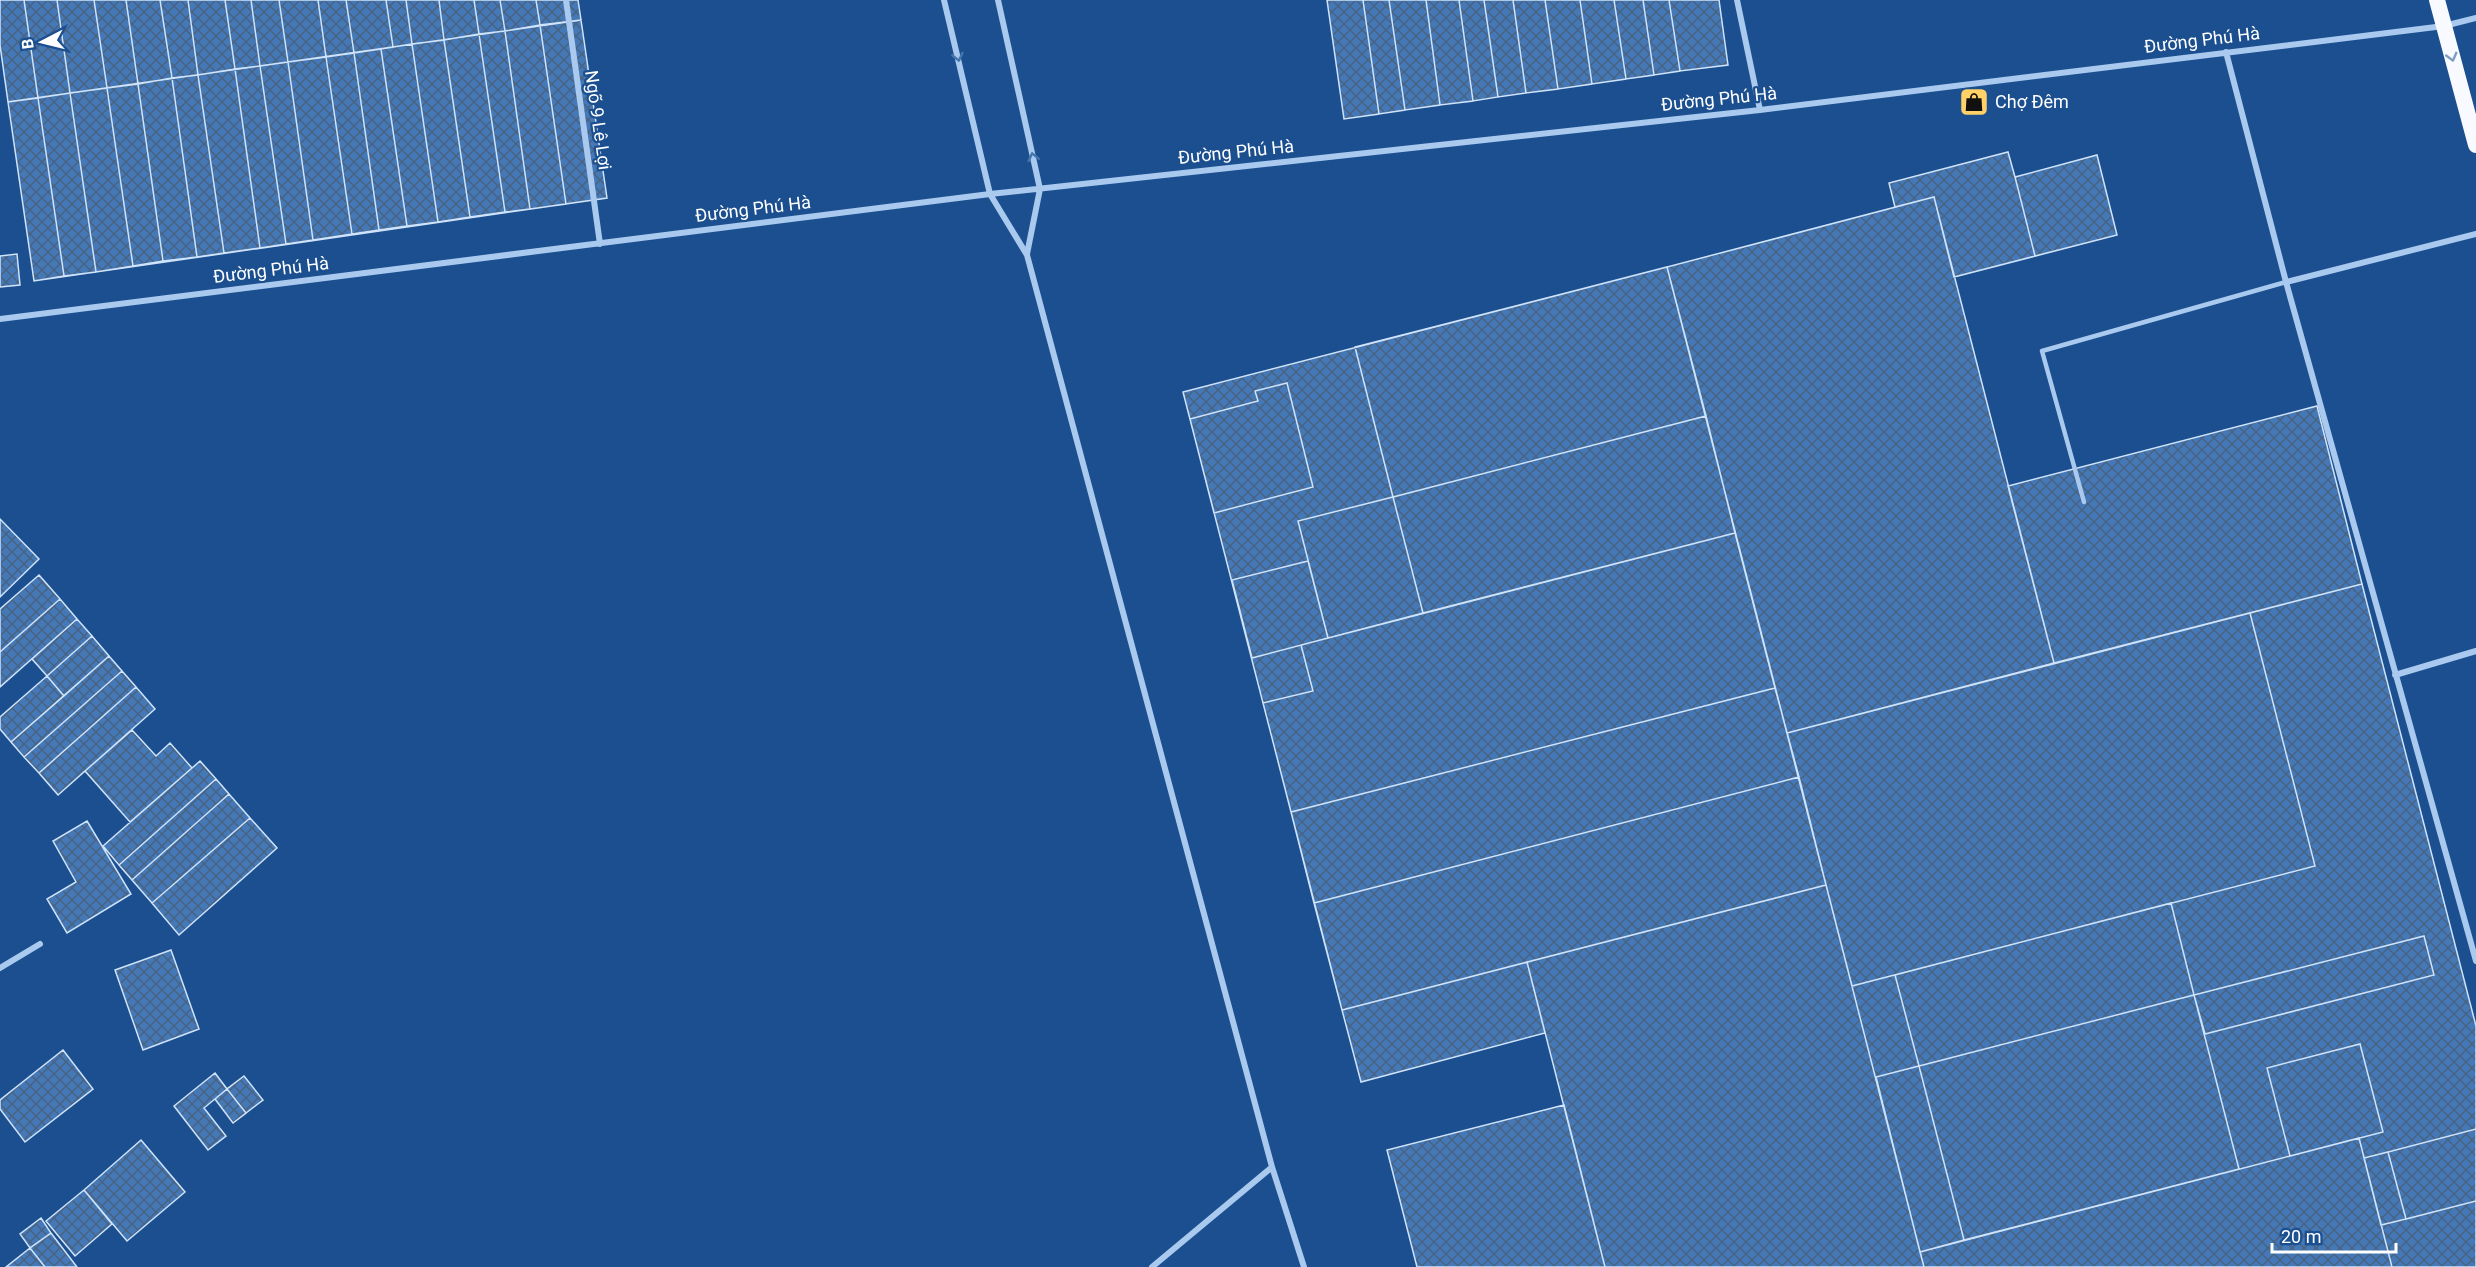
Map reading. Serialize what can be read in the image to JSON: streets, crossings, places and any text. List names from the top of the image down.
{
  "streets": {
    "street": ["Đường Phú Hà", "Ngõ 9 Lê Lợi"]
  },
  "crossings": [
    ["Đường Phú Hà", "Ngõ 9 Lê Lợi"]
  ],
  "places": {
    "shop": ["Chợ Đêm"]
  },
  "scale_bar": "20 m",
  "north": "left"
}
